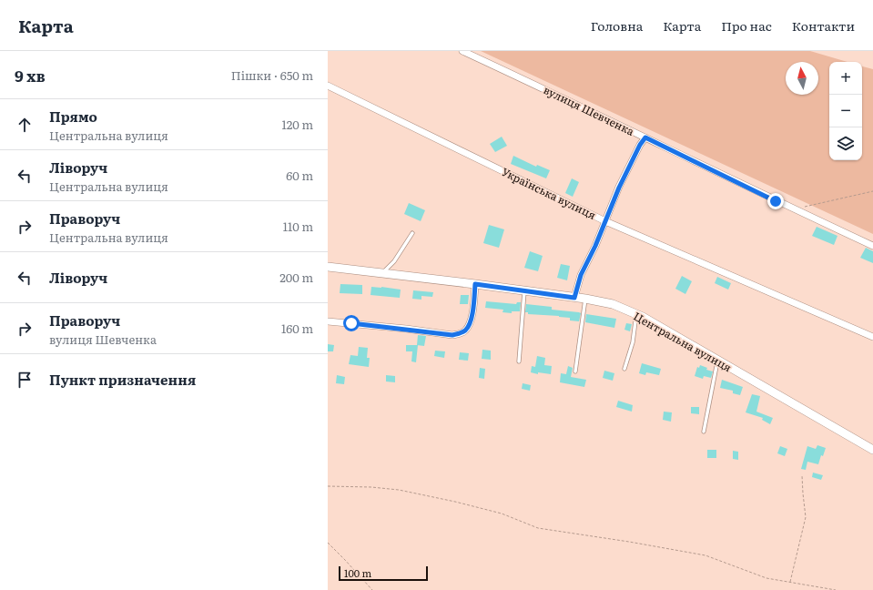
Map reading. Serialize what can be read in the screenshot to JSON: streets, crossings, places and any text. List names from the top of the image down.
{
  "streets": {
    "street": ["вулиця Шевченка", "Українська вулиця", "Центральна вулиця"]
  },
  "scale_bar": "100 m",
  "north": "top",
  "page": {
    "header": "Карта",
    "nav": [
      "Головна",
      "Карта",
      "Про нас",
      "Контакти"
    ],
    "heading": ["9 хв", "Пішки · 650 m"],
    "map_buttons": ["+", "−"],
    "list": [
      ["Прямо", "Центральна вулиця", "120 m"],
      ["Ліворуч", "Центральна вулиця", "60 m"],
      ["Праворуч", "Центральна вулиця", "110 m"],
      ["Ліворуч", "200 m"],
      ["Праворуч", "вулиця Шевченка", "160 m"],
      "Пункт призначення"
    ],
    "scale": "100 m"
  }
}
